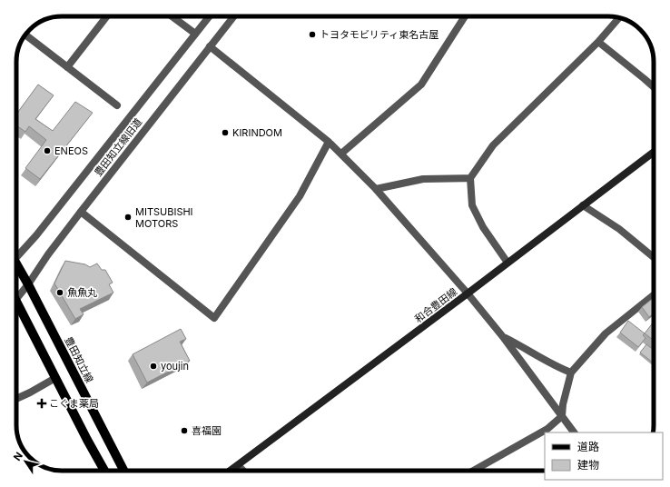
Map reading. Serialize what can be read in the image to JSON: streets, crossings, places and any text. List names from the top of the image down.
{
  "streets": {
    "main road": ["和合豊田線", "豊田知立線"],
    "street": ["豊田知立線旧道"]
  },
  "crossings": [
    ["豊田知立線旧道", "豊田知立線"]
  ],
  "places": {
    "other": [
      "トヨタモビリティ東名古屋",
      "KIRINDOM",
      "ENEOS",
      "MITSUBISHI MOTORS",
      "魚魚丸",
      "youjin",
      "喜福園"
    ],
    "health": ["こぐま薬局"]
  },
  "legend": ["道路", "建物"],
  "north": "top left"
}
